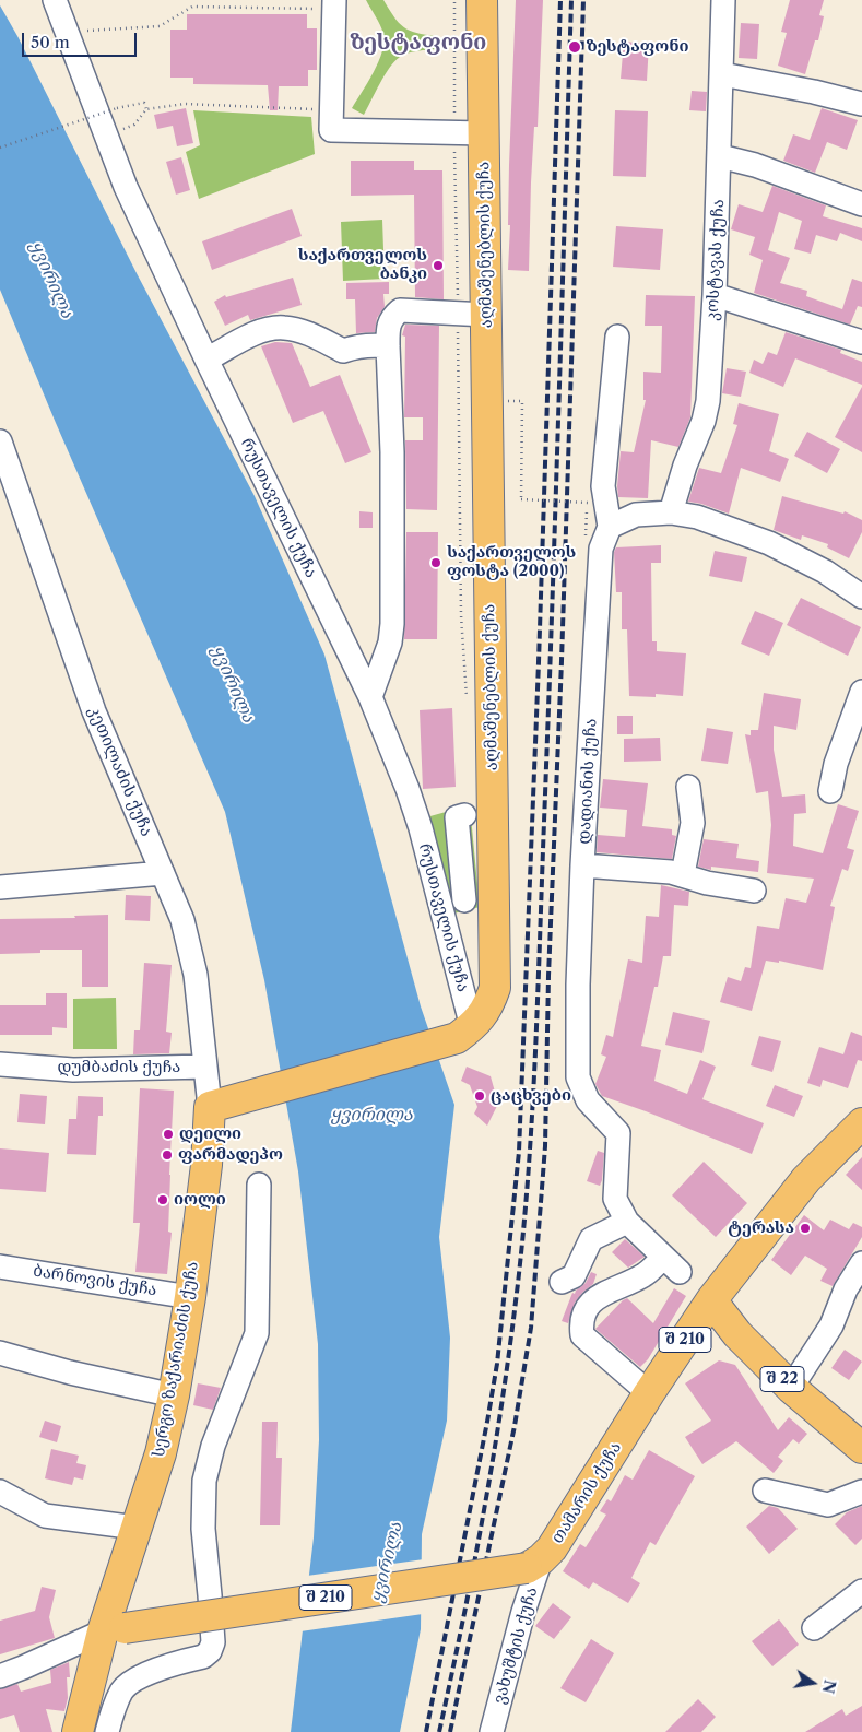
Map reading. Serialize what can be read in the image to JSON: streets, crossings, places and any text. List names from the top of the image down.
{
  "streets": {
    "main road": [
      "აღმაშენებლის ქუჩა",
      "შ 210",
      "სერგო ზაქარიაძის ქუჩა",
      "შ 22",
      "თამარის ქუჩა"
    ],
    "street": [
      "კოსტავას ქუჩა",
      "რუსთაველის ქუჩა",
      "კეთილაძის ქუჩა",
      "დადიანის ქუჩა",
      "დუმბაძის ქუჩა",
      "ბარნოვის ქუჩა",
      "ვახუშტის ქუჩა"
    ]
  },
  "crossings": [
    ["აღმაშენებლის ქუჩა", "რუსთაველის ქუჩა"],
    ["კეთილაძის ქუჩა", "დუმბაძის ქუჩა"],
    ["კეთილაძის ქუჩა", "სერგო ზაქარიაძის ქუჩა"],
    ["დადიანის ქუჩა", "თამარის ქუჩა"],
    ["ბარნოვის ქუჩა", "სერგო ზაქარიაძის ქუჩა"],
    ["შ 210", "სერგო ზაქარიაძის ქუჩა"],
    ["შ 210", "თამარის ქუჩა"],
    ["შ 210", "ვახუშტის ქუჩა"],
    ["შ 22", "თამარის ქუჩა"],
    ["თამარის ქუჩა", "ვახუშტის ქუჩა"]
  ],
  "districts": ["ზესტაფონი"],
  "water": ["ყვირილა"],
  "places": [
    "ზესტაფონი",
    "საქართველოს ბანკი",
    "საქართველოს ფოსტა (2000)",
    "ცაცხვები",
    "დეილი",
    "ფარმადეპო",
    "იოლი",
    "ტერასა"
  ],
  "scale_bar": "50 m",
  "north": "right"
}
